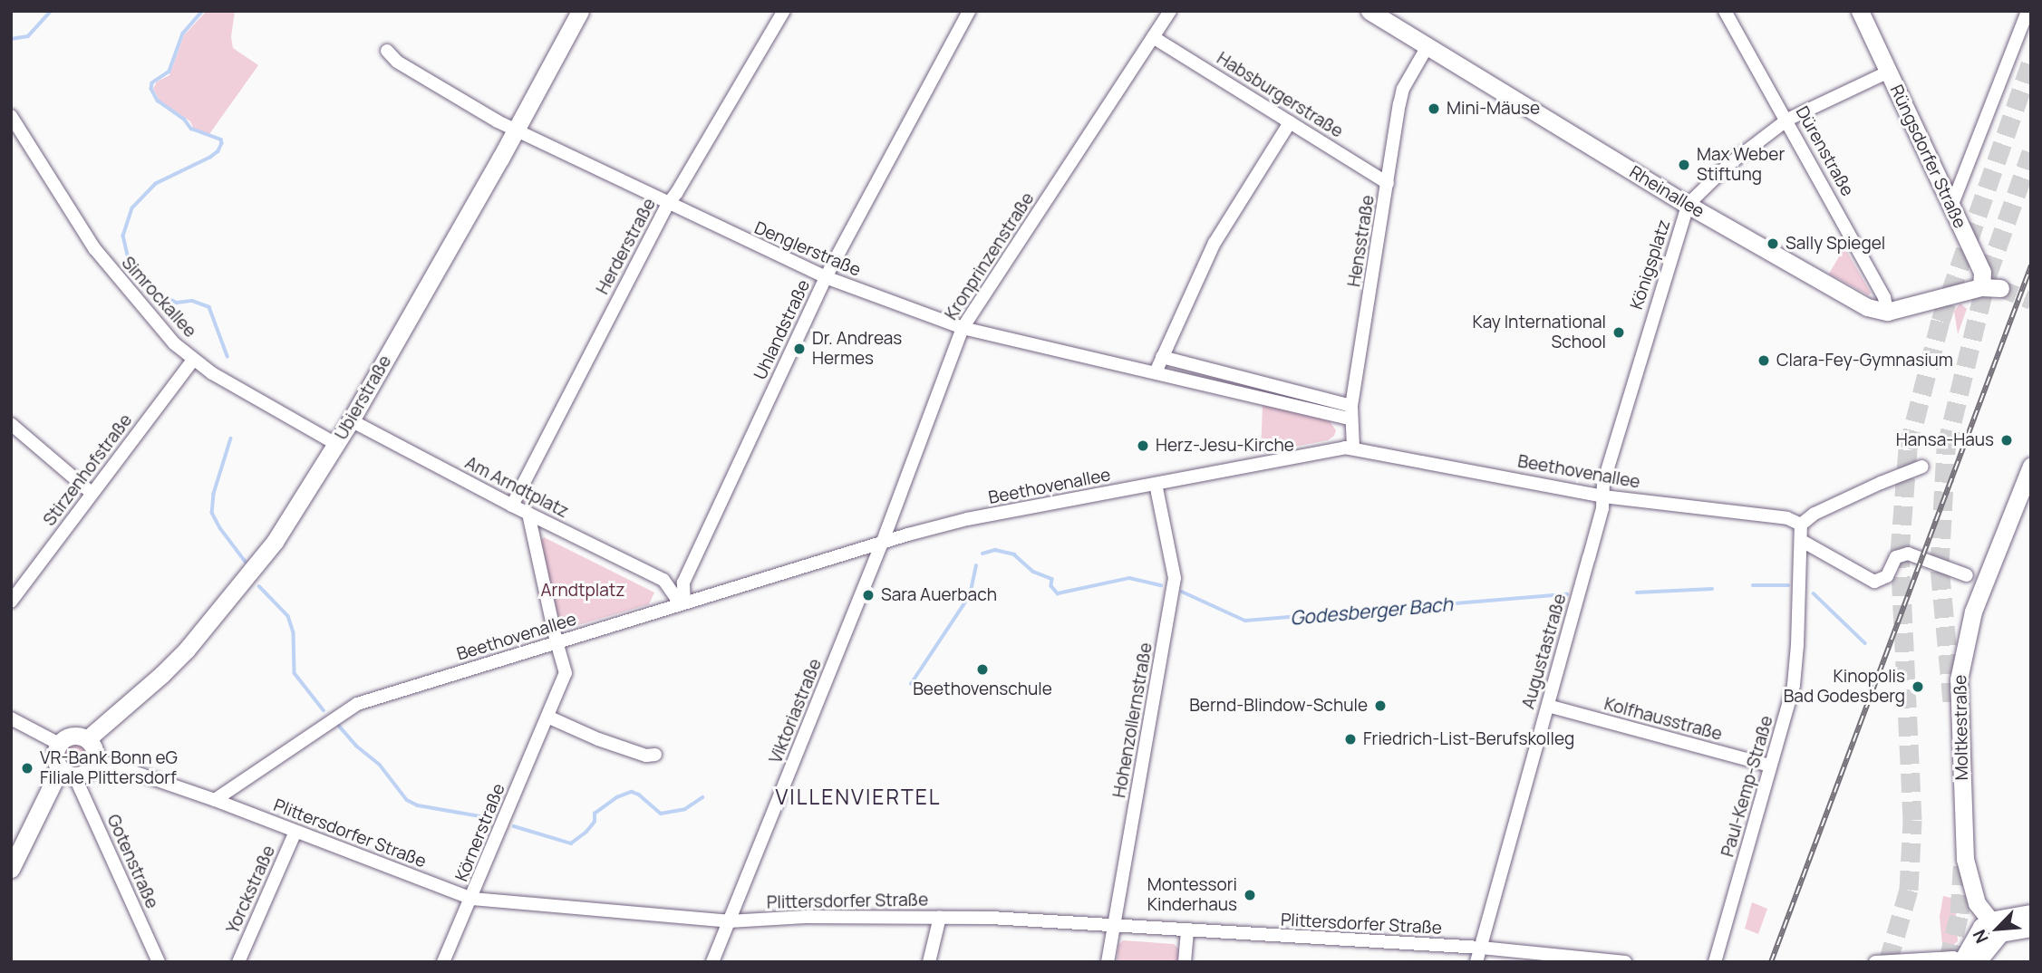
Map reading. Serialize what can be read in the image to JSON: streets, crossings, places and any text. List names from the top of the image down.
{
  "streets": {
    "street": [
      "Habsburgerstraße",
      "Dürenstraße",
      "Rüngsdorfer Straße",
      "Rheinallee",
      "Hensstraße",
      "Herderstraße",
      "Denglerstraße",
      "Kronprinzenstraße",
      "Königsplatz",
      "Simrockallee",
      "Uhlandstraße",
      "Ubierstraße",
      "Stirzenhofstraße",
      "Beethovenallee",
      "Am Arndtplatz",
      "Augustastraße",
      "Viktoriastraße",
      "Kolfhausstraße",
      "Hohenzollernstraße",
      "Moltkestraße",
      "Paul-Kemp-Straße",
      "Körnerstraße",
      "Plittersdorfer Straße",
      "Gotenstraße",
      "Yorckstraße"
    ]
  },
  "crossings": [
    ["Habsburgerstraße", "Hensstraße"],
    ["Habsburgerstraße", "Kronprinzenstraße"],
    ["Dürenstraße", "Rheinallee"],
    ["Dürenstraße", "Königsplatz"],
    ["Rüngsdorfer Straße", "Königsplatz"],
    ["Rheinallee", "Hensstraße"],
    ["Rheinallee", "Königsplatz"],
    ["Hensstraße", "Denglerstraße"],
    ["Hensstraße", "Beethovenallee"],
    ["Herderstraße", "Denglerstraße"],
    ["Herderstraße", "Am Arndtplatz"],
    ["Denglerstraße", "Kronprinzenstraße"],
    ["Denglerstraße", "Uhlandstraße"],
    ["Denglerstraße", "Ubierstraße"],
    ["Kronprinzenstraße", "Beethovenallee"],
    ["Kronprinzenstraße", "Viktoriastraße"],
    ["Königsplatz", "Beethovenallee"],
    ["Königsplatz", "Augustastraße"],
    ["Simrockallee", "Ubierstraße"],
    ["Simrockallee", "Stirzenhofstraße"],
    ["Uhlandstraße", "Beethovenallee"],
    ["Ubierstraße", "Am Arndtplatz"],
    ["Ubierstraße", "Plittersdorfer Straße"],
    ["Ubierstraße", "Gotenstraße"],
    ["Beethovenallee", "Augustastraße"],
    ["Beethovenallee", "Viktoriastraße"],
    ["Beethovenallee", "Hohenzollernstraße"],
    ["Beethovenallee", "Paul-Kemp-Straße"],
    ["Beethovenallee", "Körnerstraße"],
    ["Beethovenallee", "Plittersdorfer Straße"],
    ["Augustastraße", "Kolfhausstraße"],
    ["Augustastraße", "Plittersdorfer Straße"],
    ["Viktoriastraße", "Plittersdorfer Straße"],
    ["Kolfhausstraße", "Paul-Kemp-Straße"],
    ["Hohenzollernstraße", "Plittersdorfer Straße"],
    ["Körnerstraße", "Plittersdorfer Straße"],
    ["Plittersdorfer Straße", "Gotenstraße"],
    ["Plittersdorfer Straße", "Yorckstraße"]
  ],
  "districts": ["VILLENVIERTEL"],
  "water": ["Godesberger Bach"],
  "parks": ["Arndtplatz"],
  "places": [
    "Mini-Mäuse",
    "Max Weber Stiftung",
    "Sally Spiegel",
    "Kay International School",
    "Dr. Andreas Hermes",
    "Clara-Fey-Gymnasium",
    "Hansa-Haus",
    "Herz-Jesu-Kirche",
    "Sara Auerbach",
    "Beethovenschule",
    "Kinopolis Bad Godesberg",
    "Bernd-Blindow-Schule",
    "Friedrich-List-Berufskolleg",
    "VR-Bank Bonn eG Filiale Plittersdorf",
    "Montessori Kinderhaus"
  ],
  "north": "bottom left"
}
